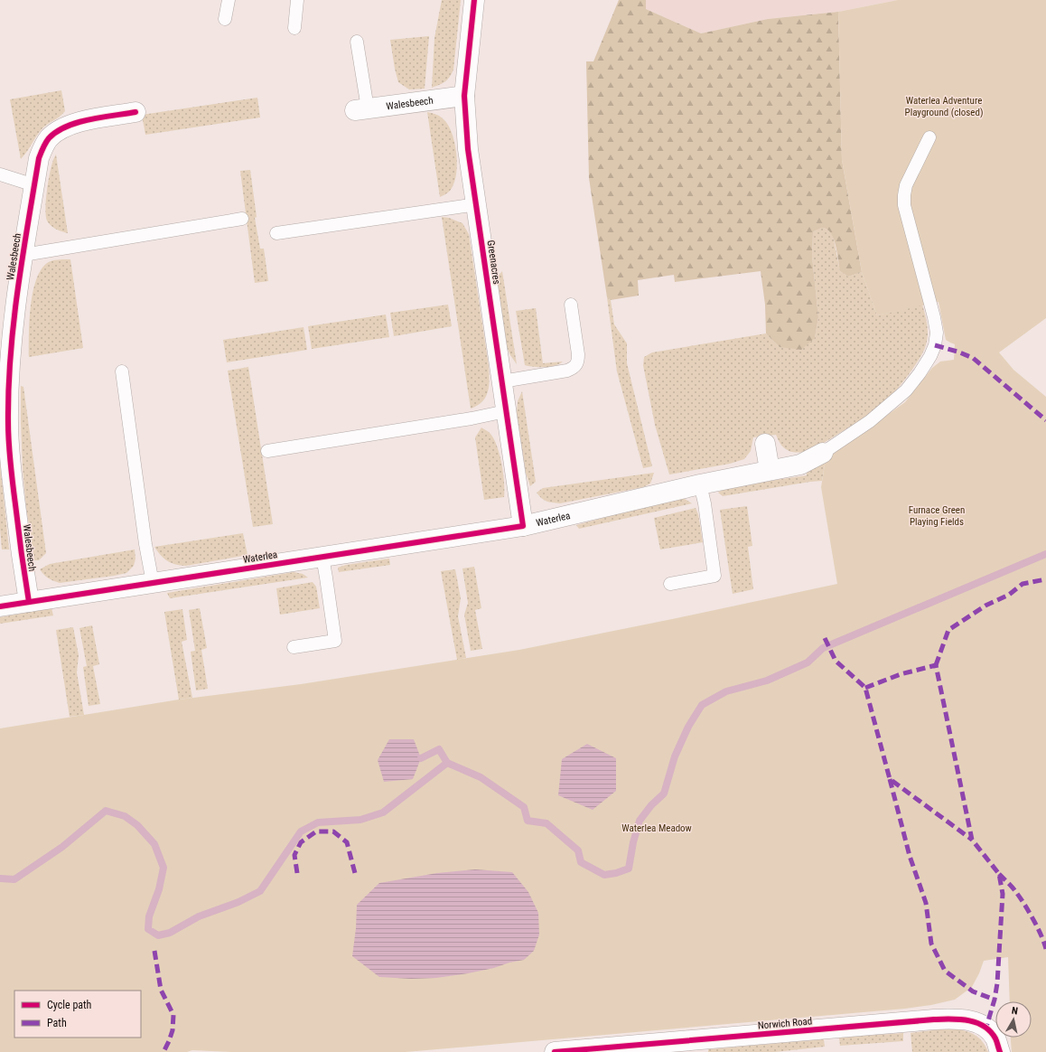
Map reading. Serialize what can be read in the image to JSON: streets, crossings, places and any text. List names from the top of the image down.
{
  "streets": {
    "street": [
      "Walesbeech",
      "Greenacres",
      "Waterlea",
      "Norwich Road"
    ]
  },
  "crossings": [
    ["Walesbeech", "Greenacres"],
    ["Walesbeech", "Waterlea"],
    ["Greenacres", "Waterlea"]
  ],
  "parks": ["Waterlea Adventure Playground (closed)", "Furnace Green Playing Fields", "Waterlea Meadow"],
  "legend": ["Cycle path", "Path"],
  "north": "top"
}
